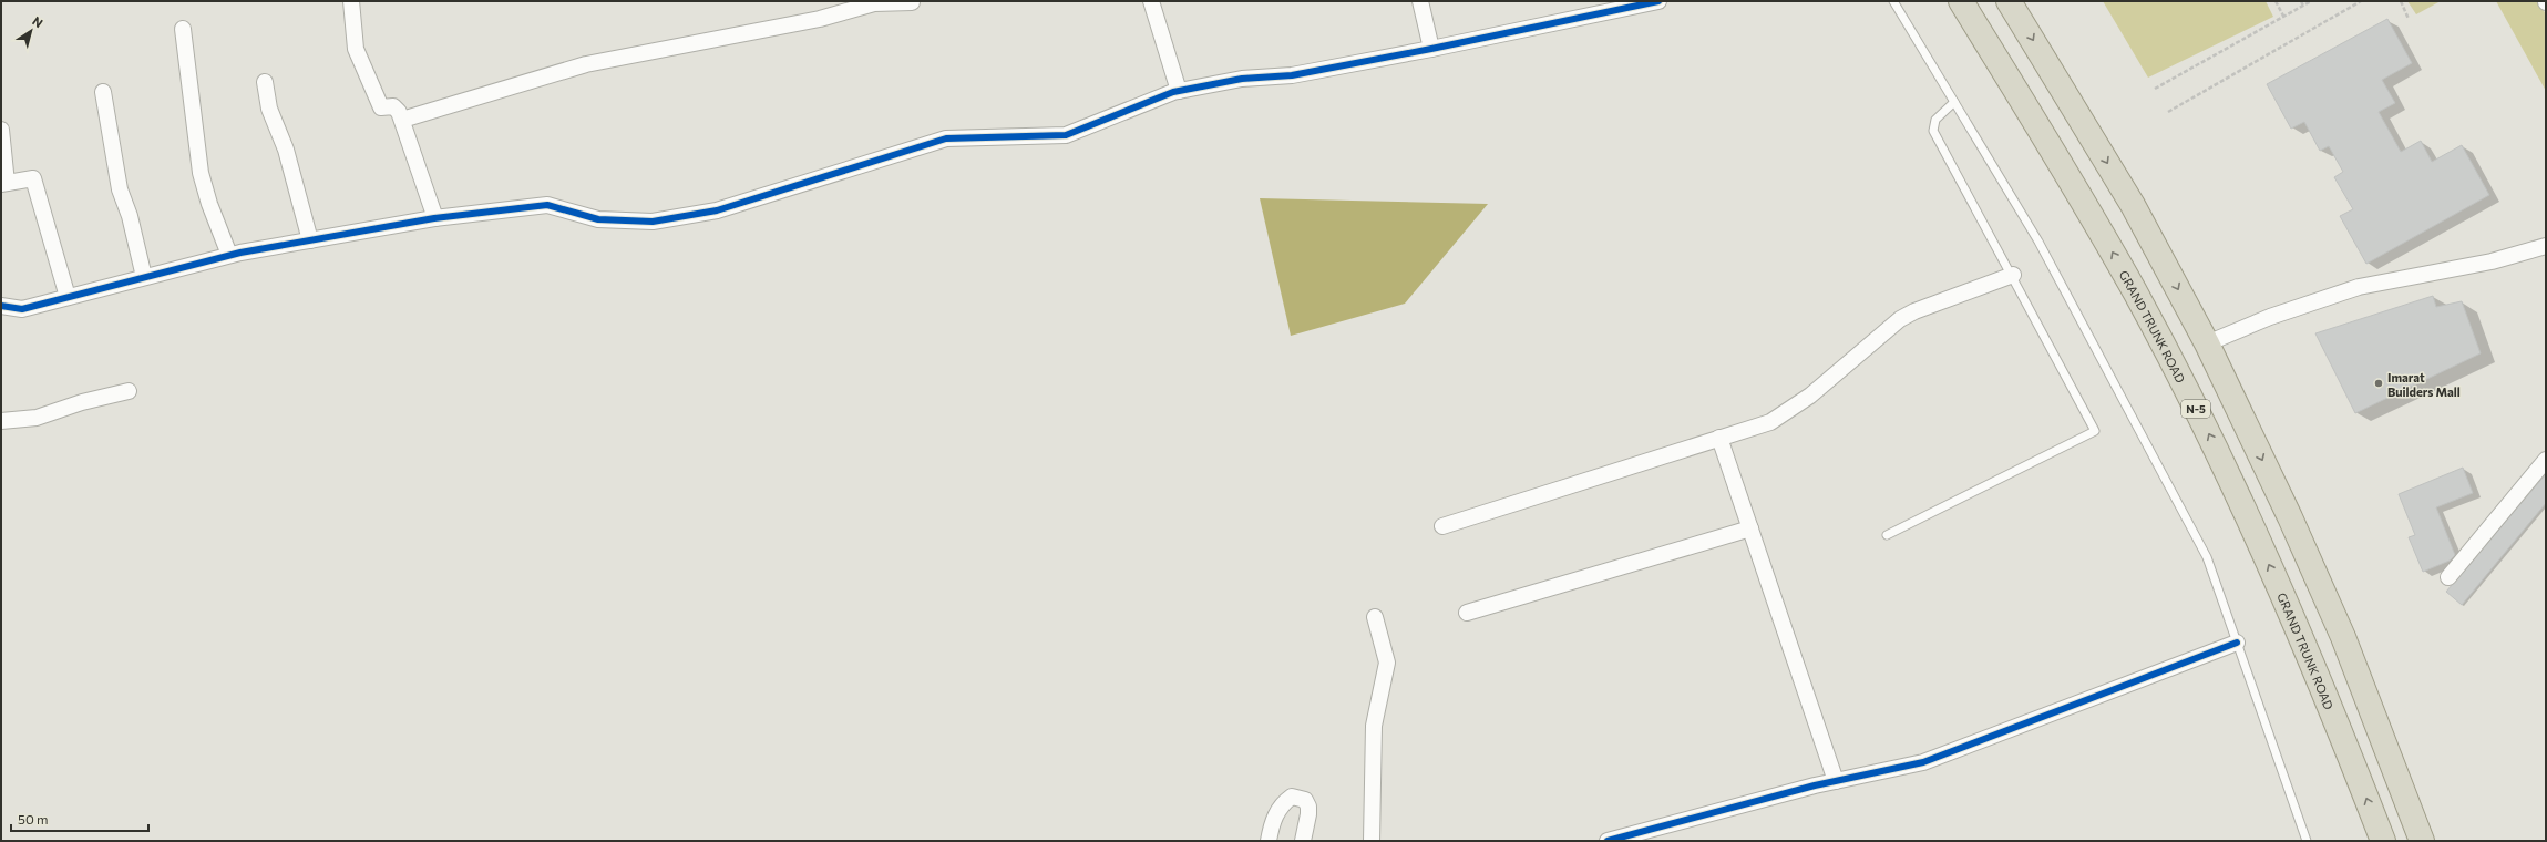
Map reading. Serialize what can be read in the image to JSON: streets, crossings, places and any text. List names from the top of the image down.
{
  "streets": {
    "highway": ["GRAND TRUNK ROAD", "N-5"]
  },
  "places": ["Imarat Builders Mall"],
  "scale_bar": "50 m",
  "north": "top right"
}
